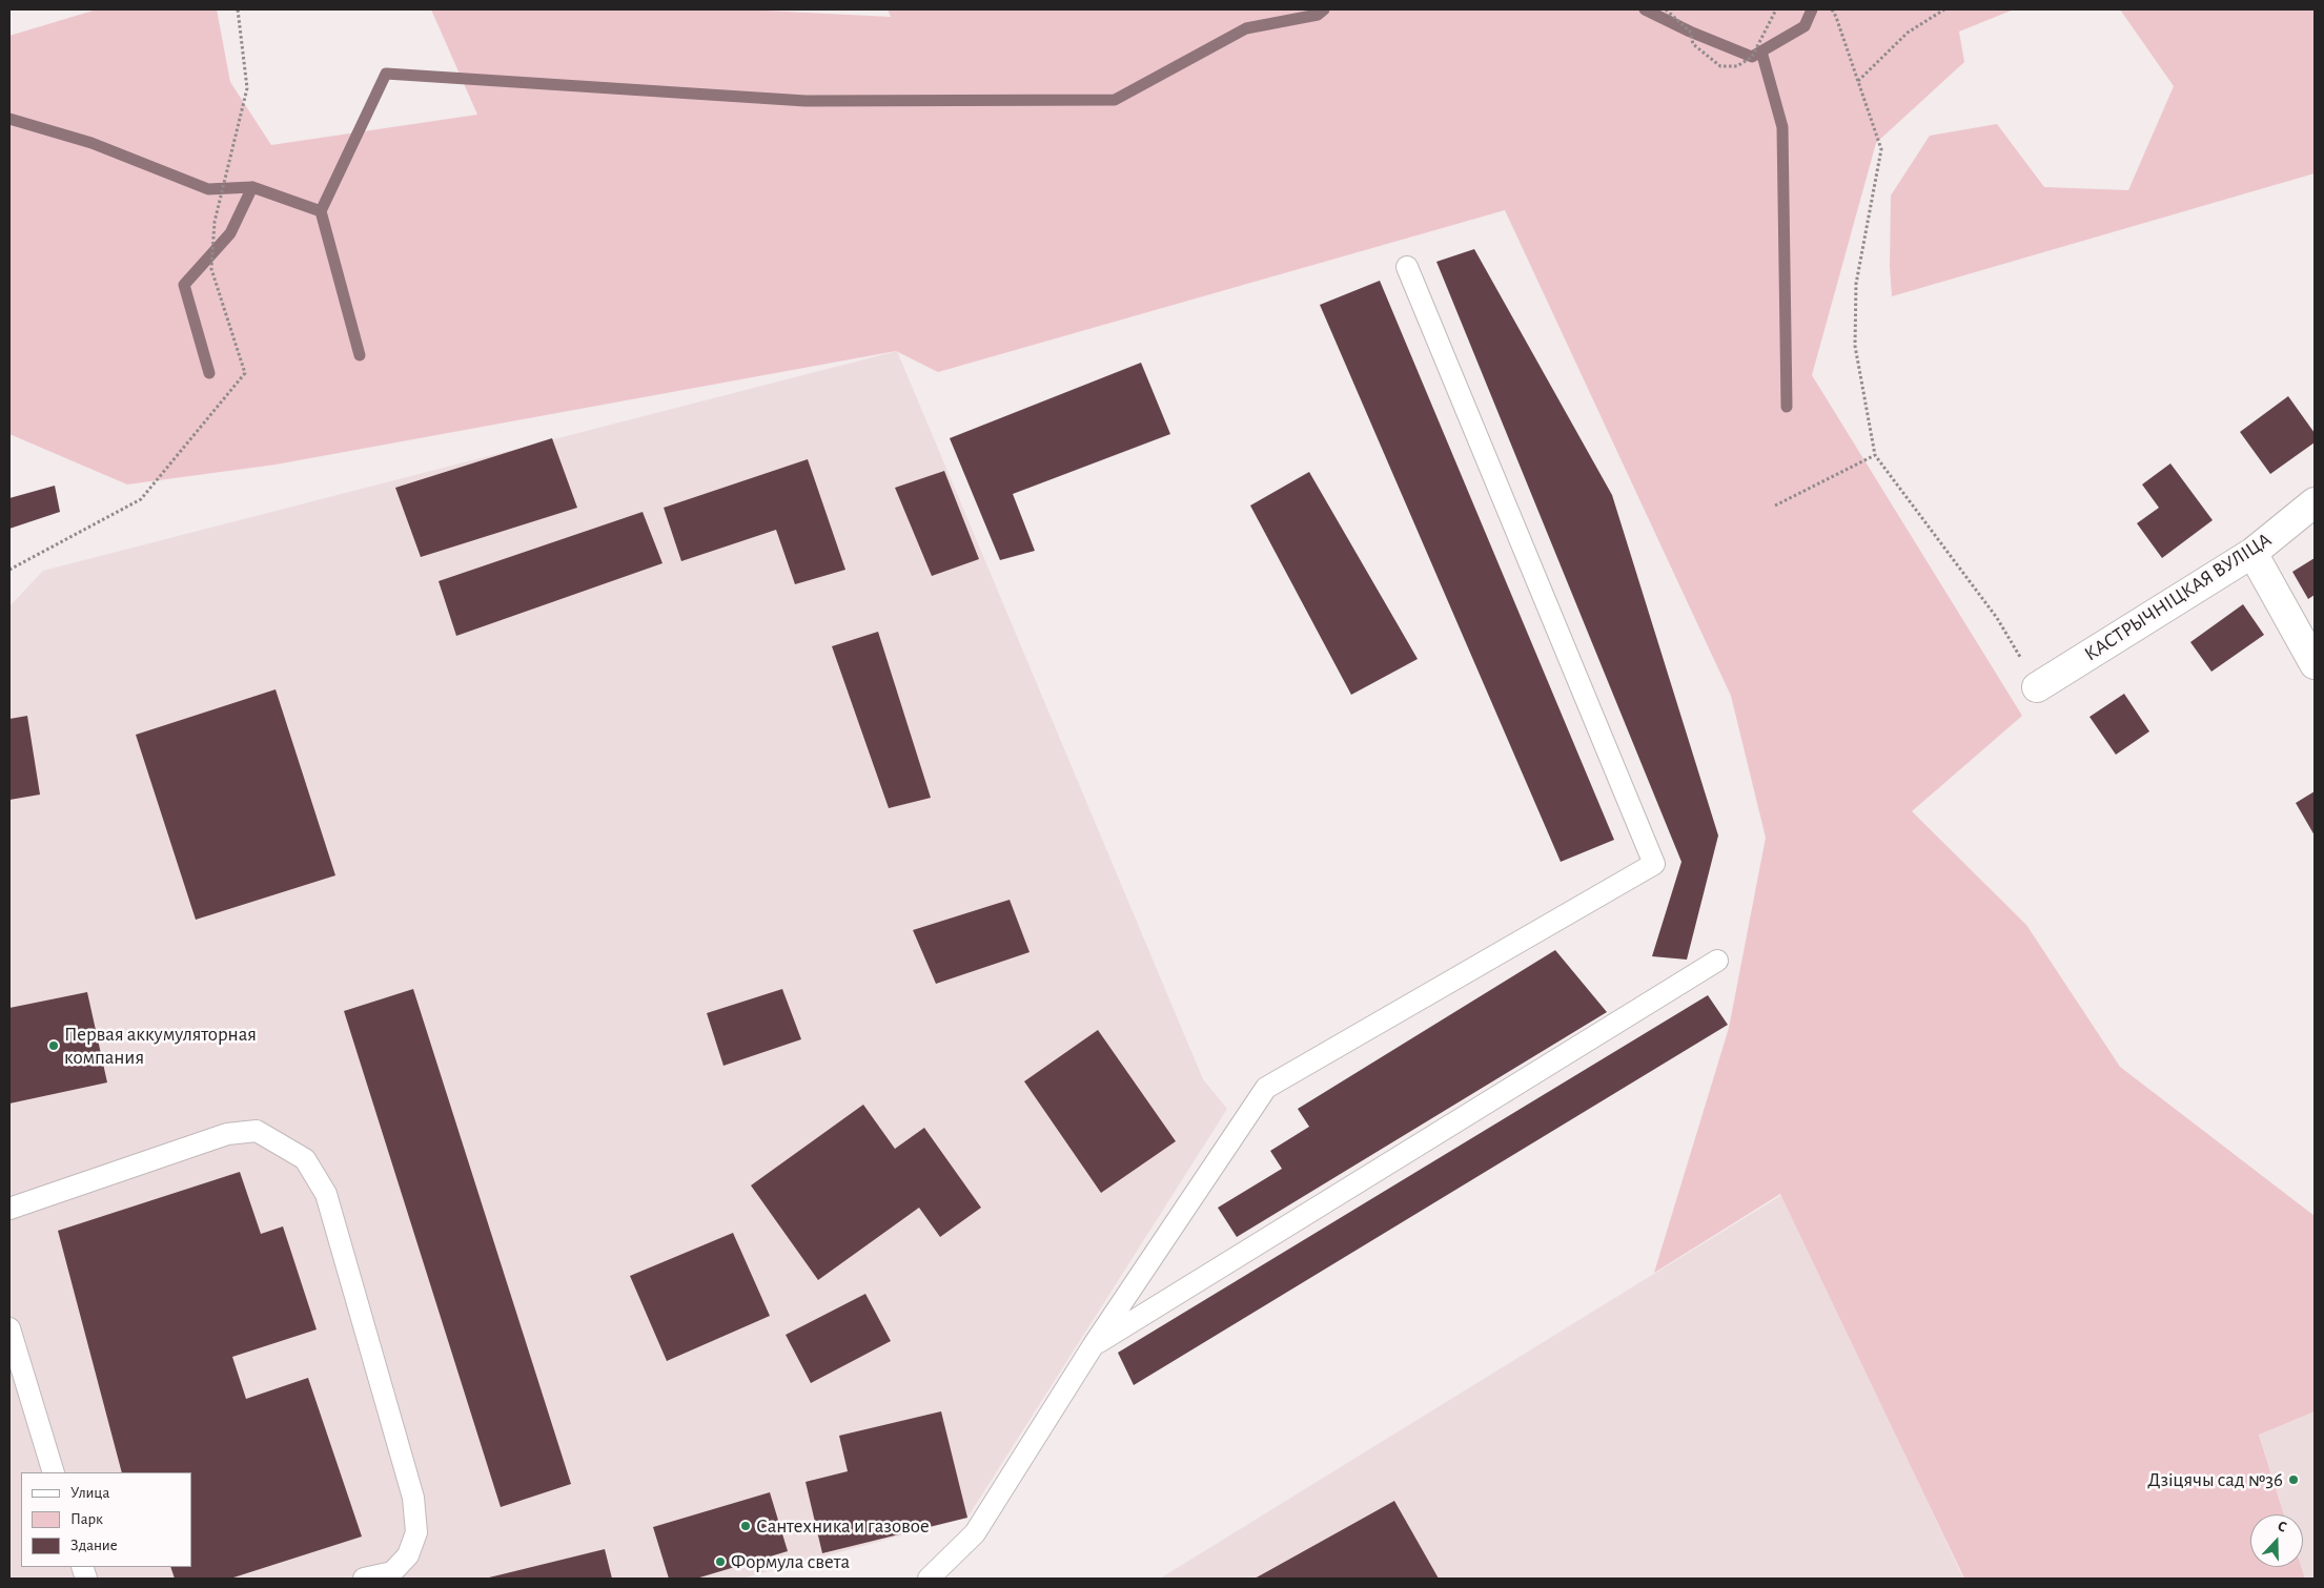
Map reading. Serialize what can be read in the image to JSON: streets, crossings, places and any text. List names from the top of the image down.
{
  "streets": {
    "street": ["КАСТРЫЧНІЦКАЯ ВУЛІЦА"]
  },
  "places": [
    "Первая аккумуляторная компания",
    "Дзіцячы сад №36",
    "Сантехника и газовое",
    "Формула света"
  ],
  "legend": ["Улица", "Парк", "Здание"],
  "north": "top"
}
